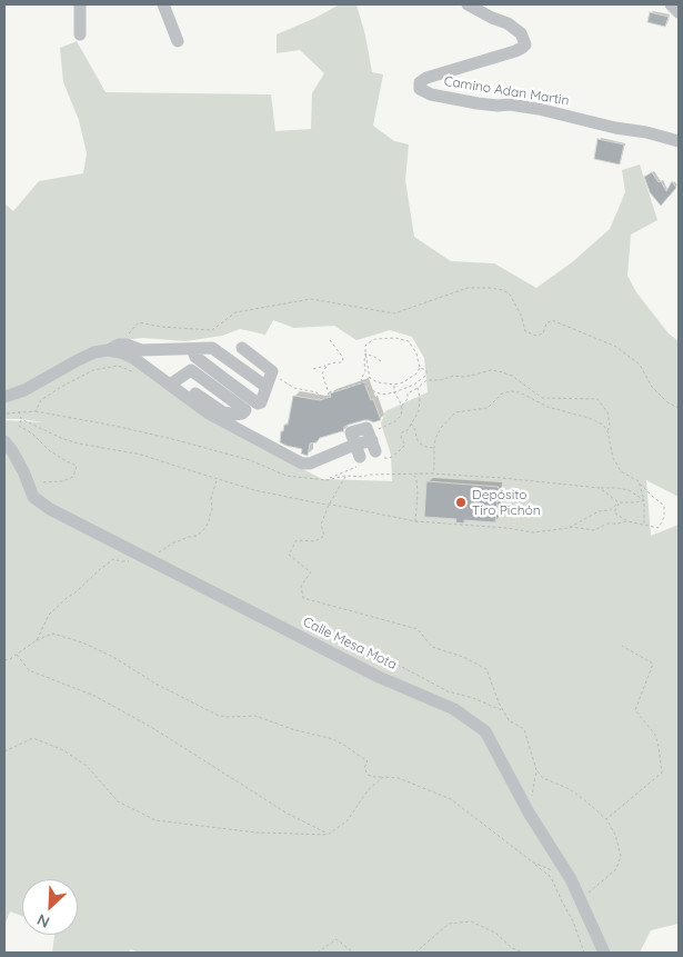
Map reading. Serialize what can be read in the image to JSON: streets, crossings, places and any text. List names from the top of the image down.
{
  "streets": {
    "street": ["Camino Adan Martin", "Calle Mesa Mota"]
  },
  "places": ["Depósito Tiro Pichón"],
  "north": "bottom left"
}
